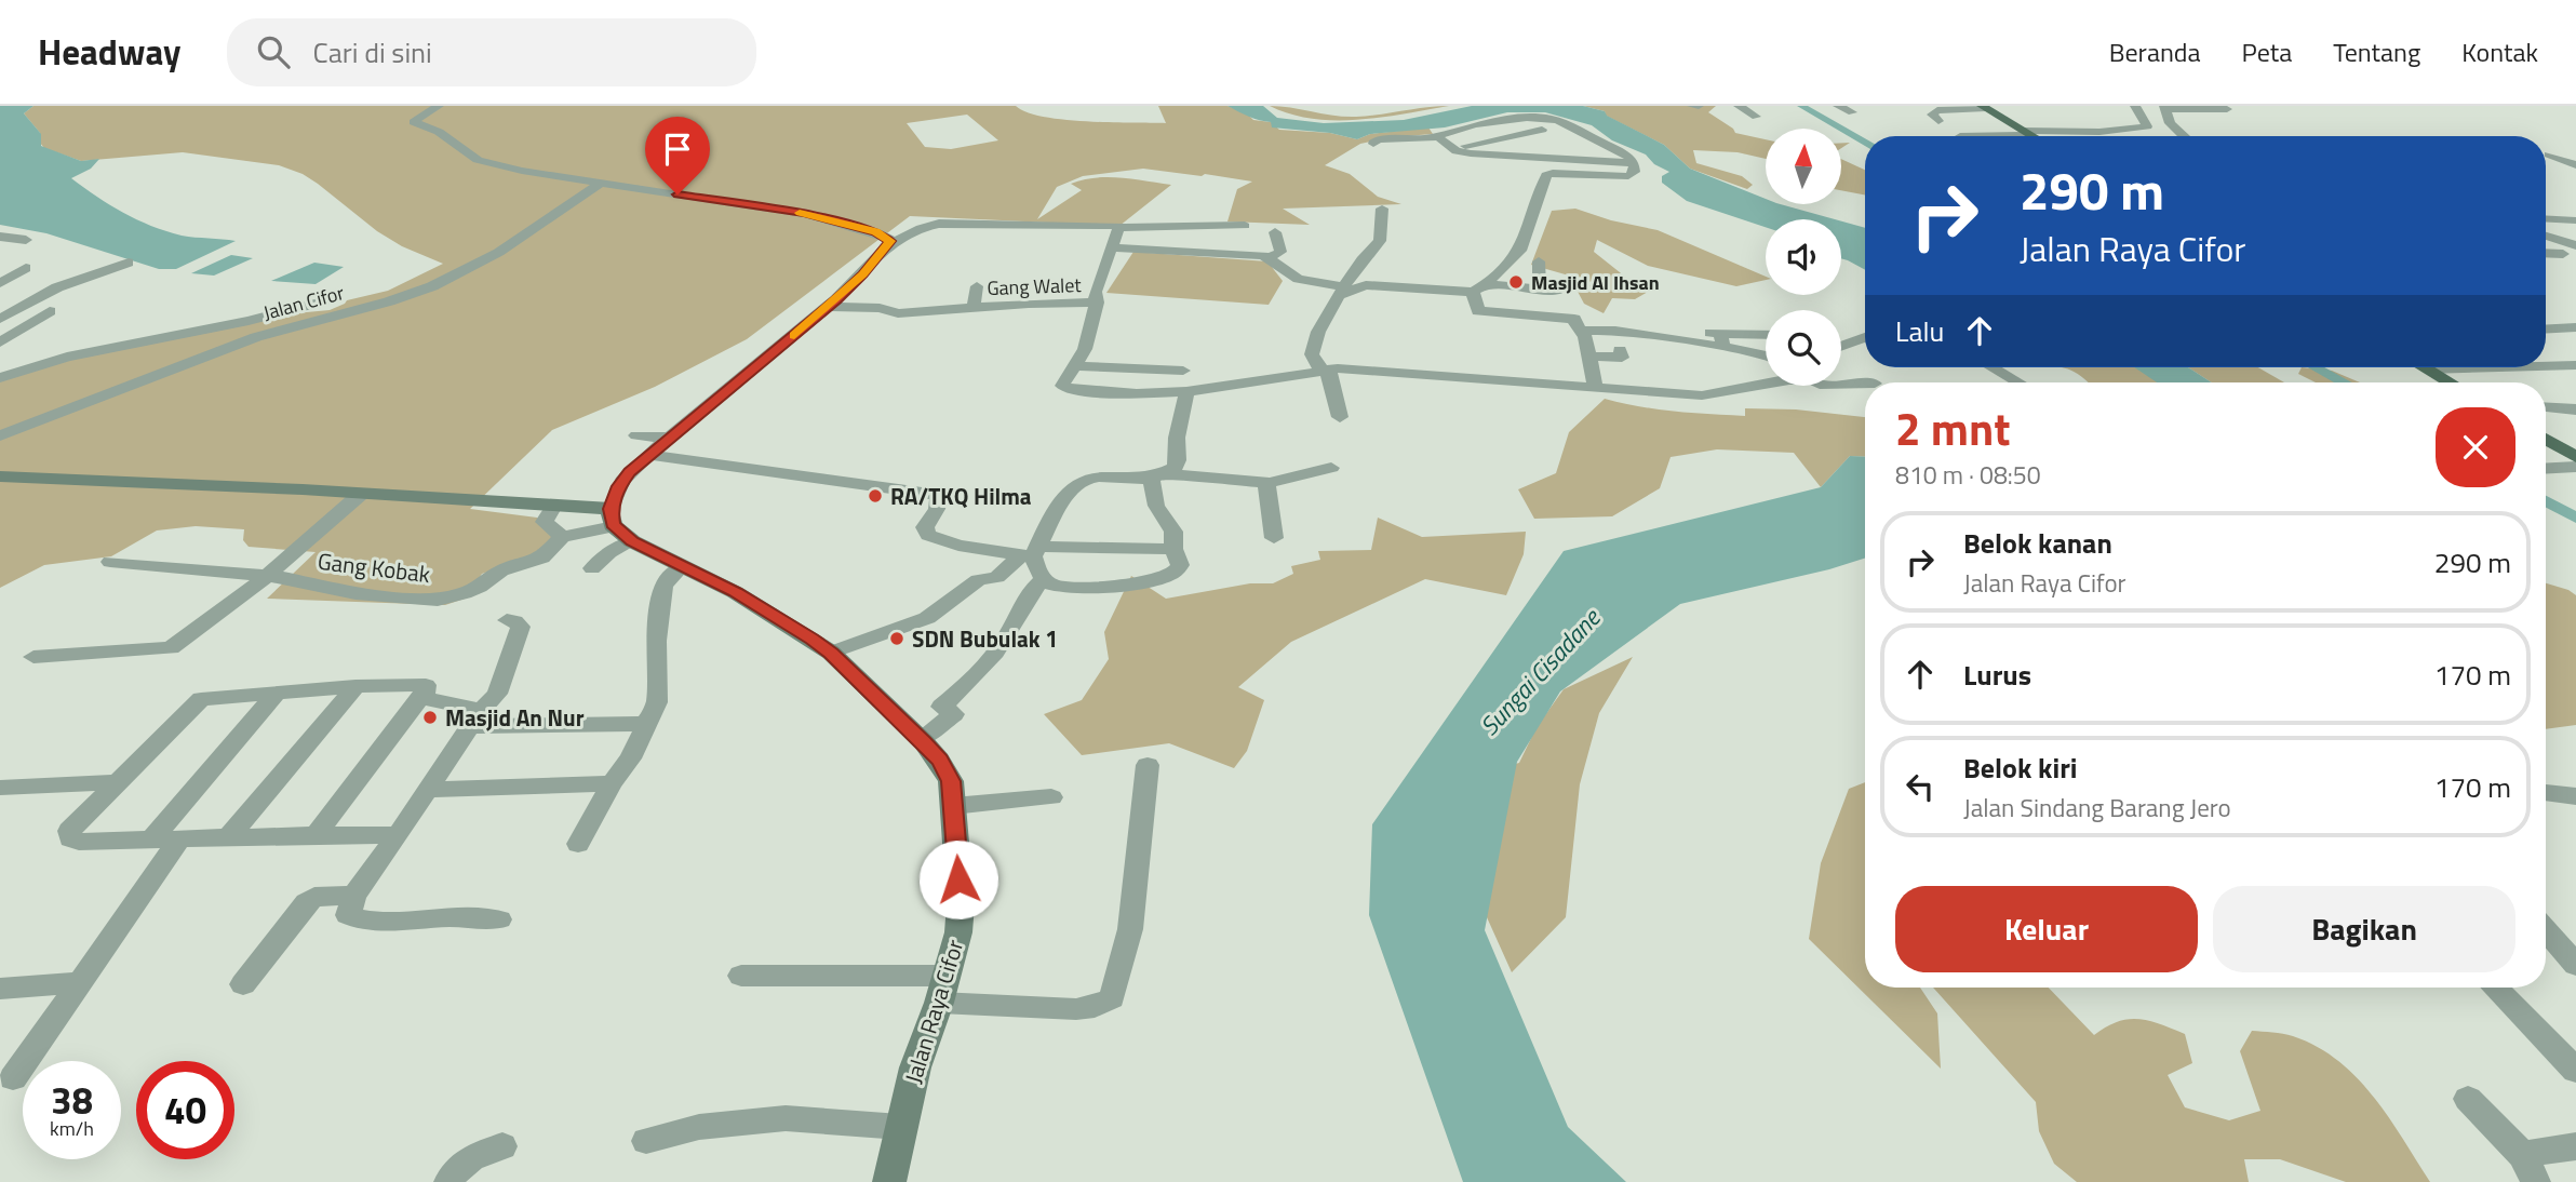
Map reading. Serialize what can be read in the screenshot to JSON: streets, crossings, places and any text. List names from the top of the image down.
{
  "streets": {
    "street": [
      "Gang Walet",
      "Jalan Cifor",
      "Gang Kobak",
      "Jalan Raya Cifor"
    ]
  },
  "crossings": [
    ["Gang Kobak", "Jalan Raya Cifor"]
  ],
  "water": ["Sungai Cisadane"],
  "places": [
    "Masjid Al Ihsan",
    "RA/TKQ Hilma",
    "SDN Bubulak 1",
    "Masjid An Nur"
  ],
  "north": "top",
  "page": {
    "header": "Headway",
    "search": "Cari di sini",
    "nav": [
      "Beranda",
      "Peta",
      "Tentang",
      "Kontak"
    ],
    "turn": ["290 m", "Jalan Raya Cifor"],
    "then": "Lalu",
    "heading": ["2 mnt", "810 m · 08:50"],
    "list": [
      {
        "name": "Belok kanan",
        "note": "Jalan Raya Cifor",
        "value": "290 m"
      },
      {
        "name": "Lurus",
        "value": "170 m"
      },
      {
        "name": "Belok kiri",
        "note": "Jalan Sindang Barang Jero",
        "value": "170 m"
      }
    ],
    "buttons": ["Keluar", "Bagikan"],
    "speed": "38 km/h",
    "limit": "40"
  }
}
